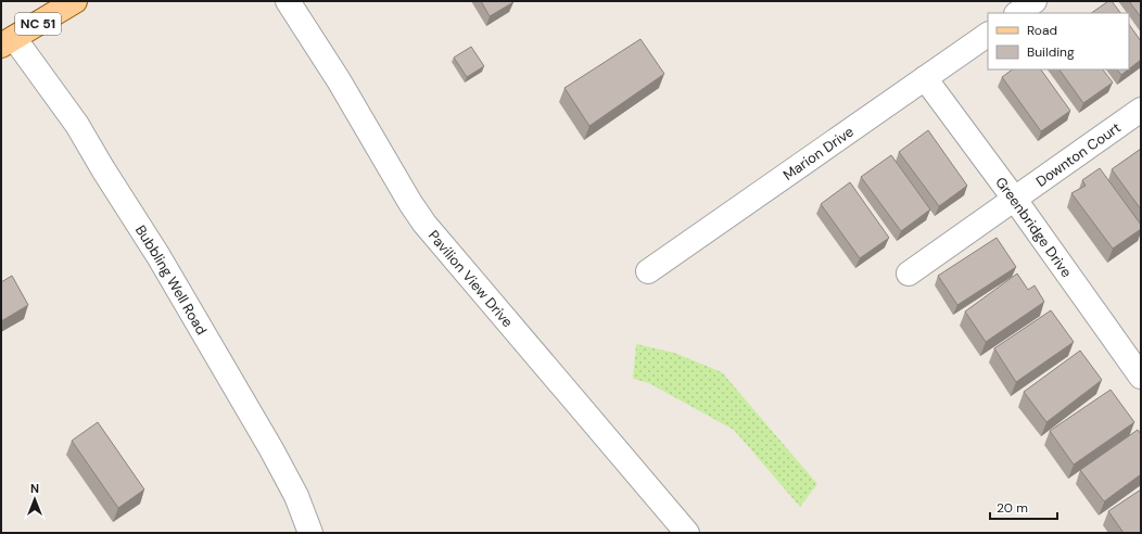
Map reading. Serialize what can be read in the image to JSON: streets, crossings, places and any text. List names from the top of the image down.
{
  "streets": {
    "main road": ["NC 51"],
    "street": [
      "Marion Drive",
      "Downton Court",
      "Greenbridge Drive",
      "Pavilion View Drive",
      "Bubbling Well Road"
    ]
  },
  "crossings": [
    ["NC 51", "Bubbling Well Road"],
    ["Marion Drive", "Greenbridge Drive"],
    ["Downton Court", "Greenbridge Drive"]
  ],
  "legend": ["Road", "Building"],
  "scale_bar": "20 m",
  "north": "top"
}
